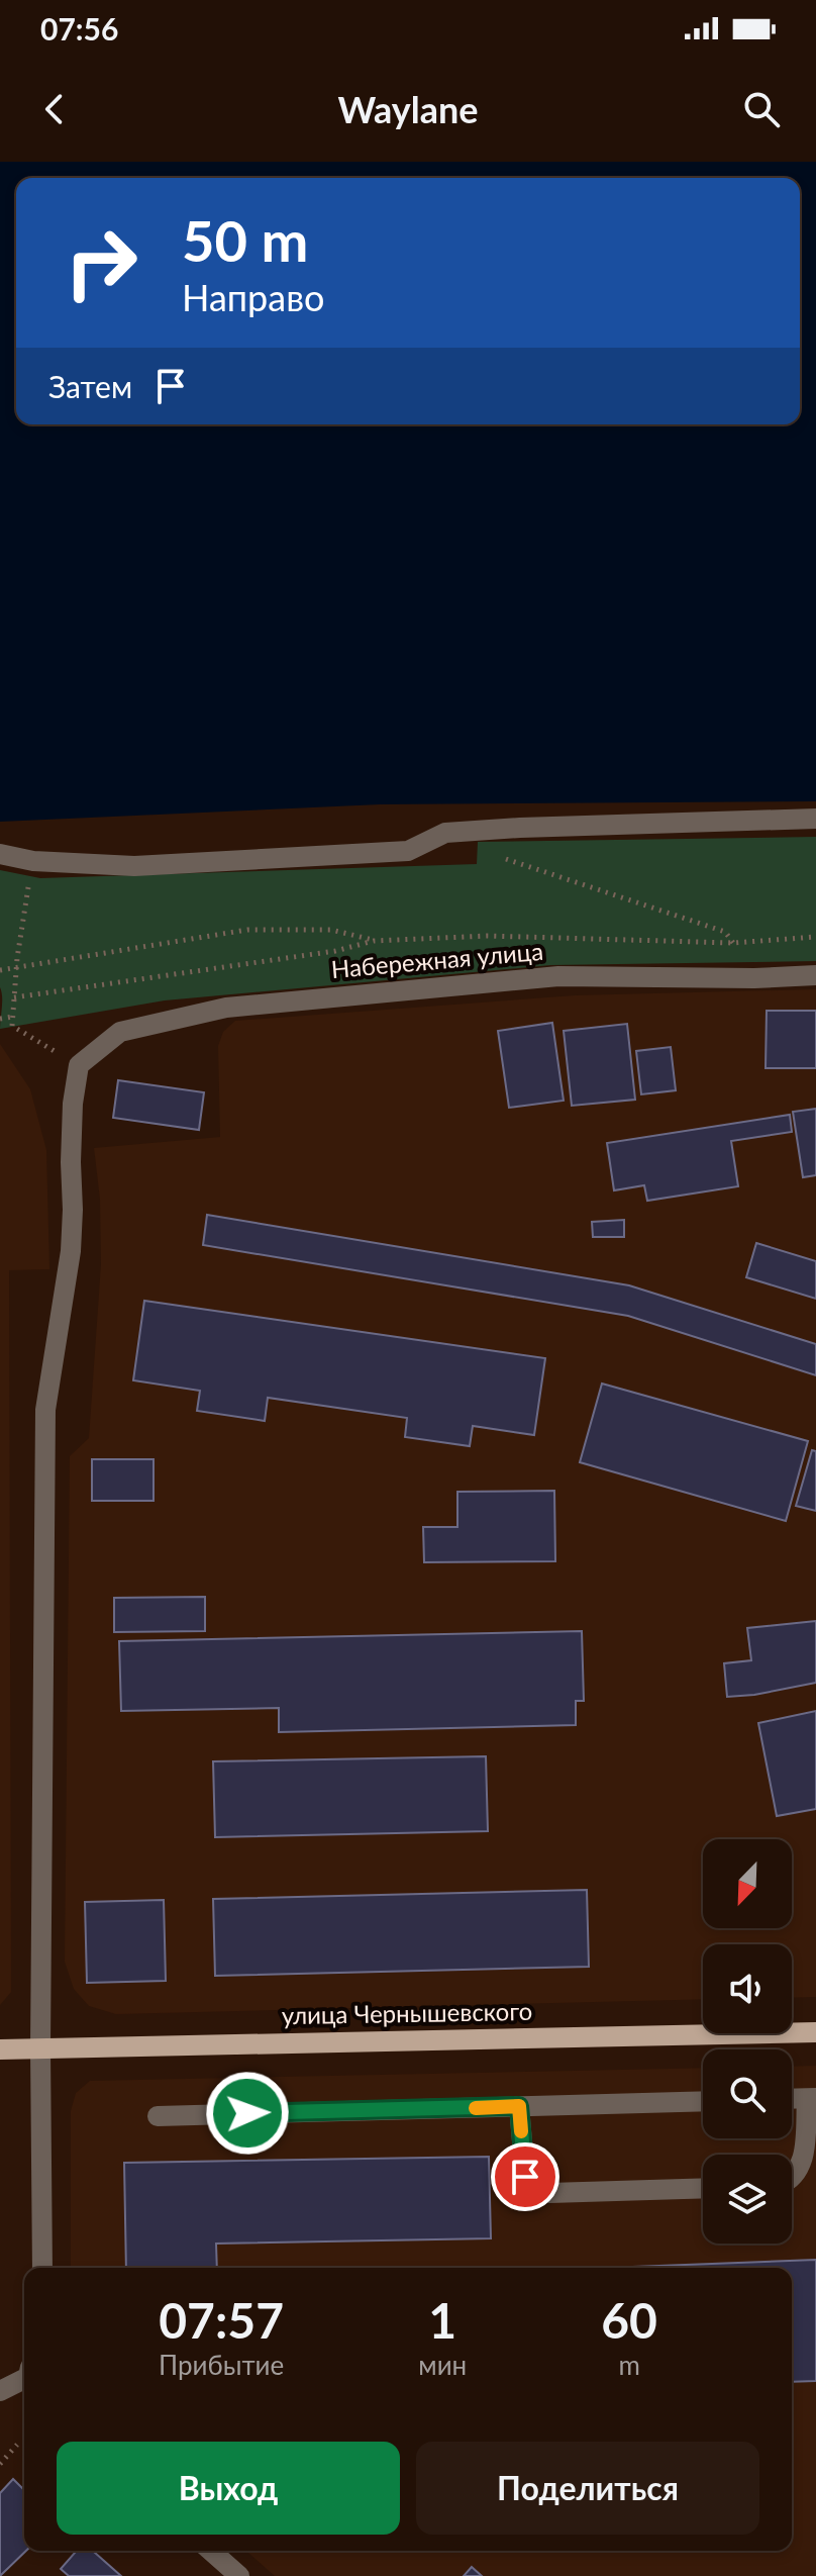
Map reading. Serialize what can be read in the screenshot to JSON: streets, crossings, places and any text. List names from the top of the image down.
{
  "streets": {
    "main road": ["улица Чернышевского"],
    "street": ["Набережная улица"]
  },
  "north": "bottom left",
  "page": {
    "status": "07:56",
    "header": "Waylane",
    "turn": ["50 m", "Направо"],
    "then": "Затем",
    "eta": [
      "07:57",
      "Прибытие",
      "1",
      "мин",
      "60",
      "m"
    ],
    "buttons": ["Выход", "Поделиться"]
  }
}
